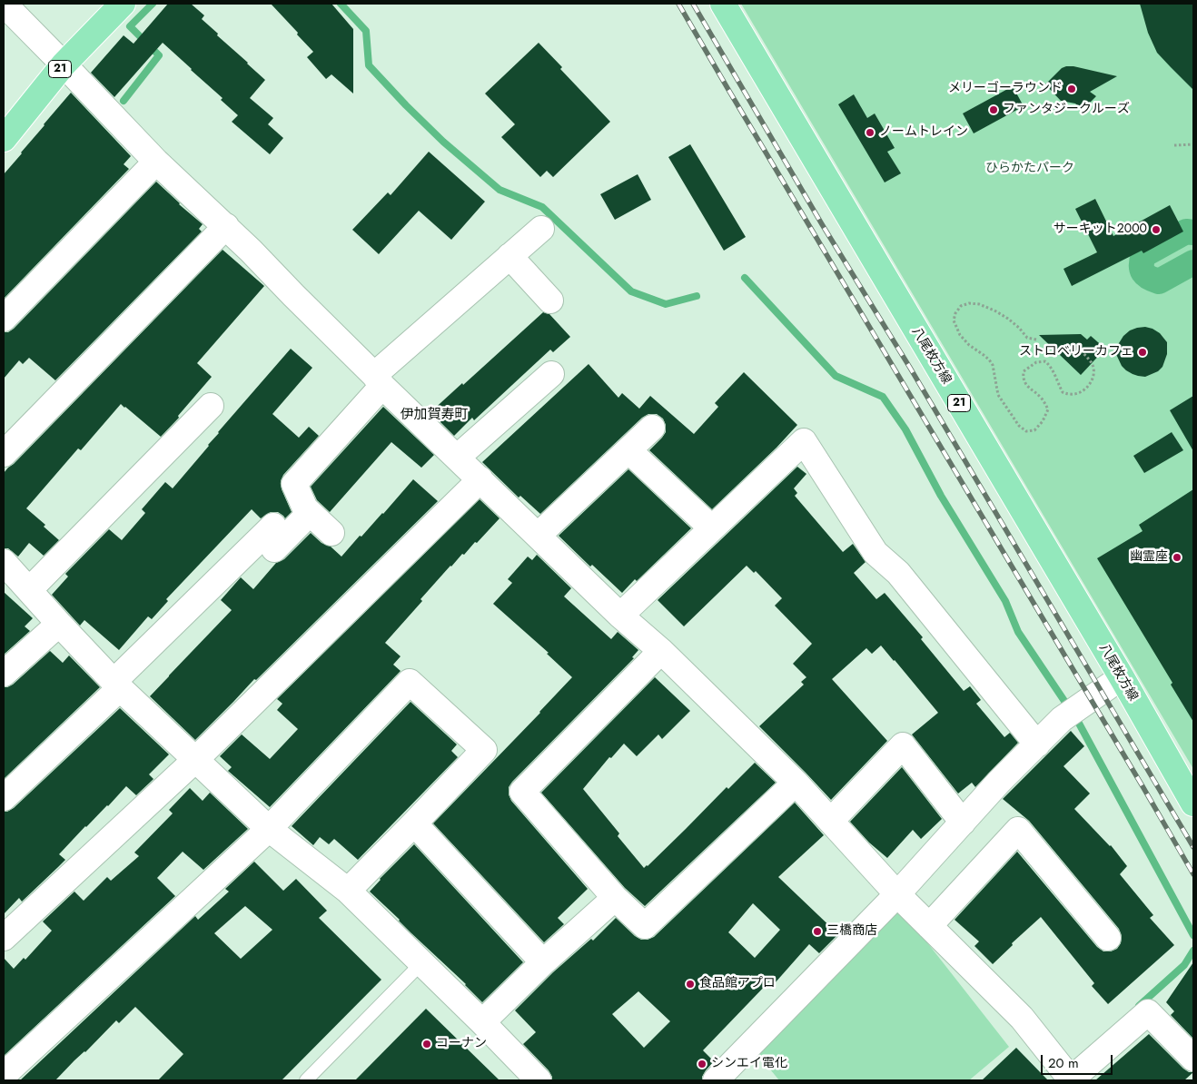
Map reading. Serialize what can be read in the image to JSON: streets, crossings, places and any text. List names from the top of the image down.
{
  "streets": {
    "main road": ["21", "八尾枚方線"]
  },
  "districts": ["伊加賀寿町"],
  "parks": ["ひらかたパーク"],
  "places": [
    "メリーゴーラウンド",
    "ファンタジークルーズ",
    "ノームトレイン",
    "サーキット2000",
    "ストロベリーカフェ",
    "幽霊座",
    "三橋商店",
    "食品館アプロ",
    "コーナン",
    "シンエイ電化"
  ],
  "scale_bar": "20 m"
}
